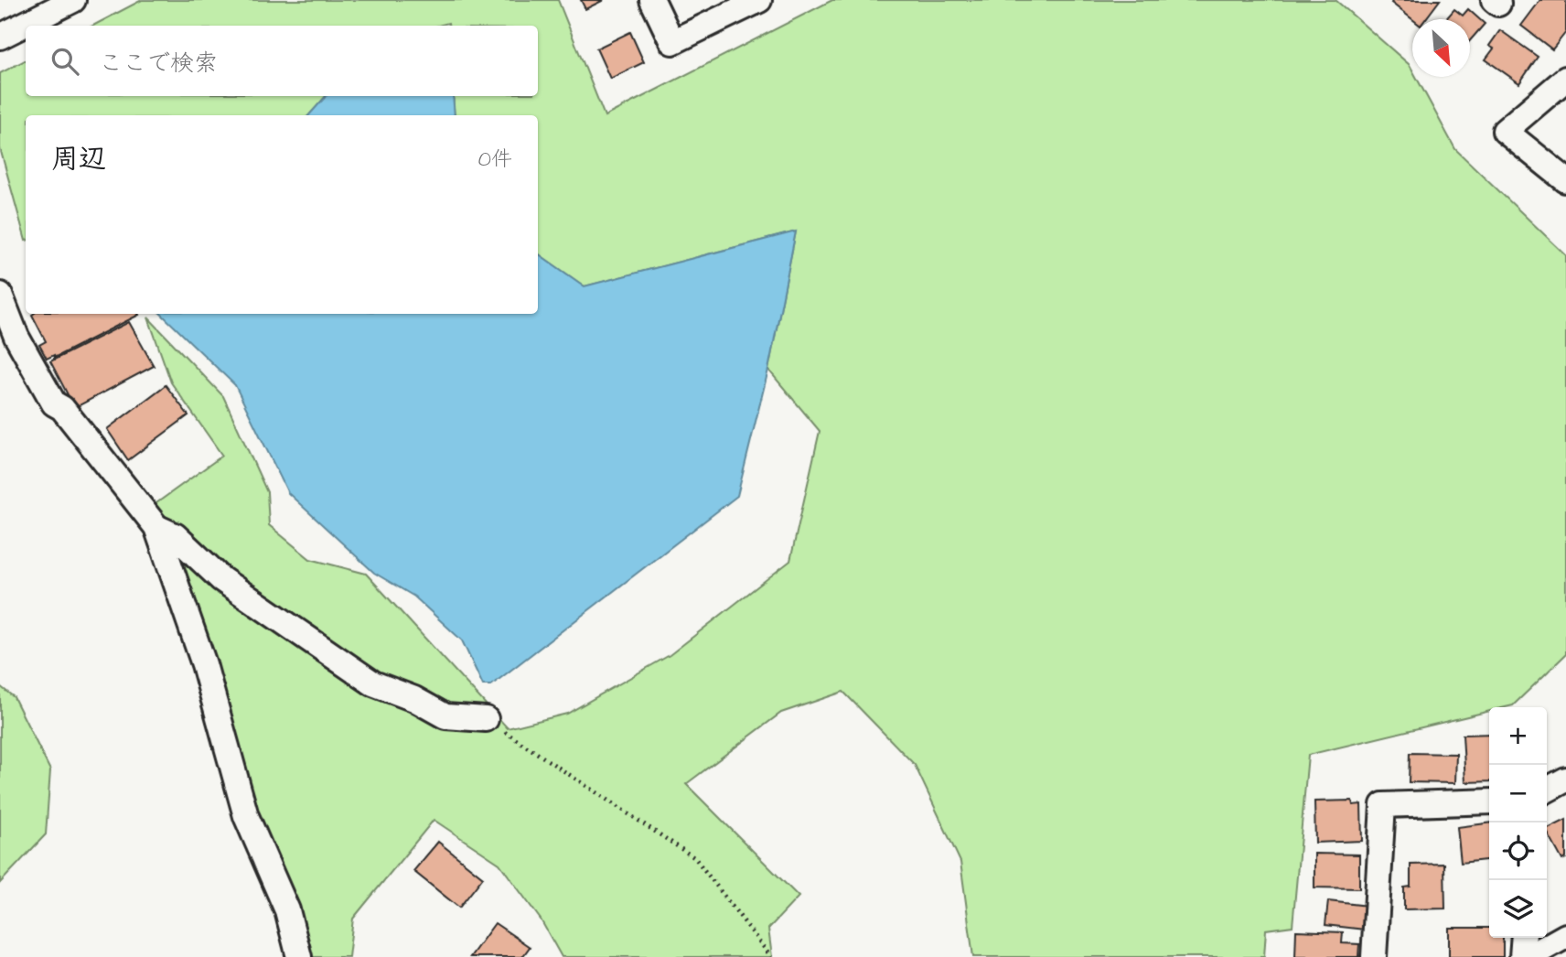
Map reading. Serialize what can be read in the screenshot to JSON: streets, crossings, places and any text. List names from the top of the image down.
{
  "north": "bottom right",
  "page": {
    "search": "ここで検索",
    "heading": ["周辺", "0件"],
    "map_buttons": ["+", "−"]
  }
}
